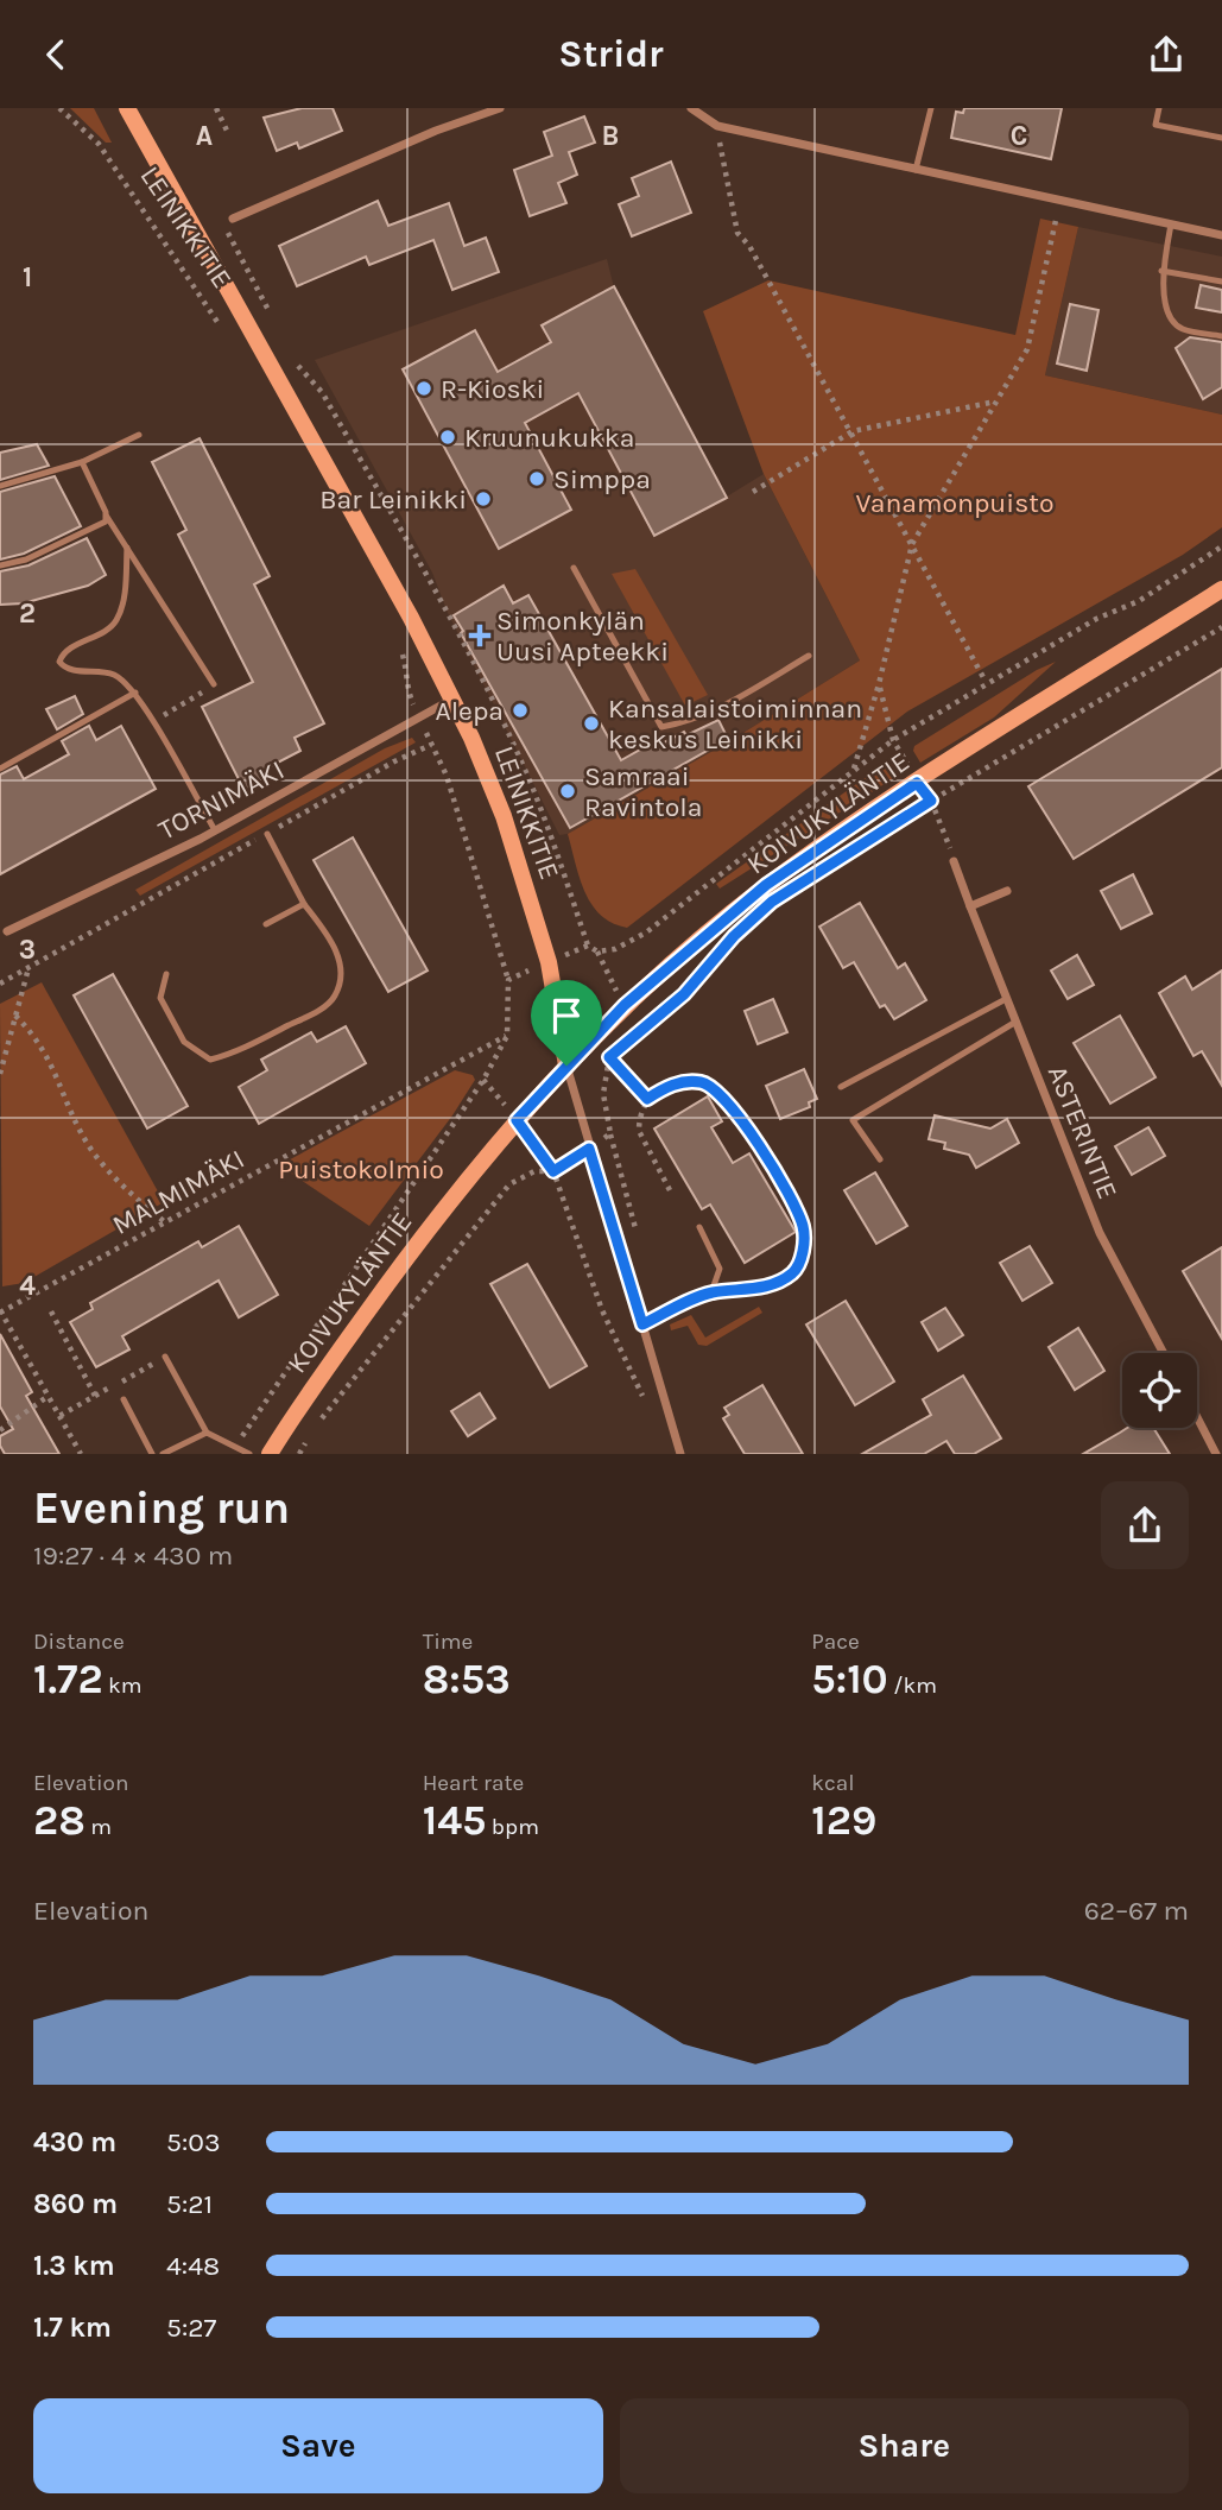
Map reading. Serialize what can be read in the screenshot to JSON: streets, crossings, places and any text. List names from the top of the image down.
{
  "streets": {
    "main road": ["LEINIKKITIE", "KOIVUKYLÄNTIE"],
    "street": ["TORNIMÄKI", "ASTERINTIE"],
    "path": ["MALMIMÄKI"]
  },
  "crossings": [
    ["LEINIKKITIE", "TORNIMÄKI"],
    ["LEINIKKITIE", "KOIVUKYLÄNTIE"]
  ],
  "parks": ["Vanamonpuisto", "Puistokolmio"],
  "places": {
    "other": [
      "R-Kioski",
      "Kruunukukka",
      "Simppa",
      "Bar Leinikki",
      "Alepa",
      "Kansalaistoiminnan keskus Leinikki",
      "Samraai Ravintola"
    ],
    "health": ["Simonkylän Uusi Apteekki"]
  },
  "page": {
    "header": "Stridr",
    "heading": ["Evening run", "19:27 · 4 × 430 m"],
    "stats": [
      ["Distance", "1.72 km"],
      ["Time", "8:53"],
      ["Pace", "5:10 /km"],
      ["Elevation", "28 m"],
      ["Heart rate", "145 bpm"],
      ["kcal", "129"]
    ],
    "chart": ["Elevation", "62–67 m"],
    "list": [
      {
        "name": "430 m",
        "note": "5:03"
      },
      {
        "name": "860 m",
        "note": "5:21"
      },
      {
        "name": "1.3 km",
        "note": "4:48"
      },
      {
        "name": "1.7 km",
        "note": "5:27"
      }
    ],
    "buttons": ["Save", "Share"]
  },
  "grid": {
    "columns": ["A", "B", "C"],
    "rows": [
      "1",
      "2",
      "3",
      "4"
    ]
  }
}
